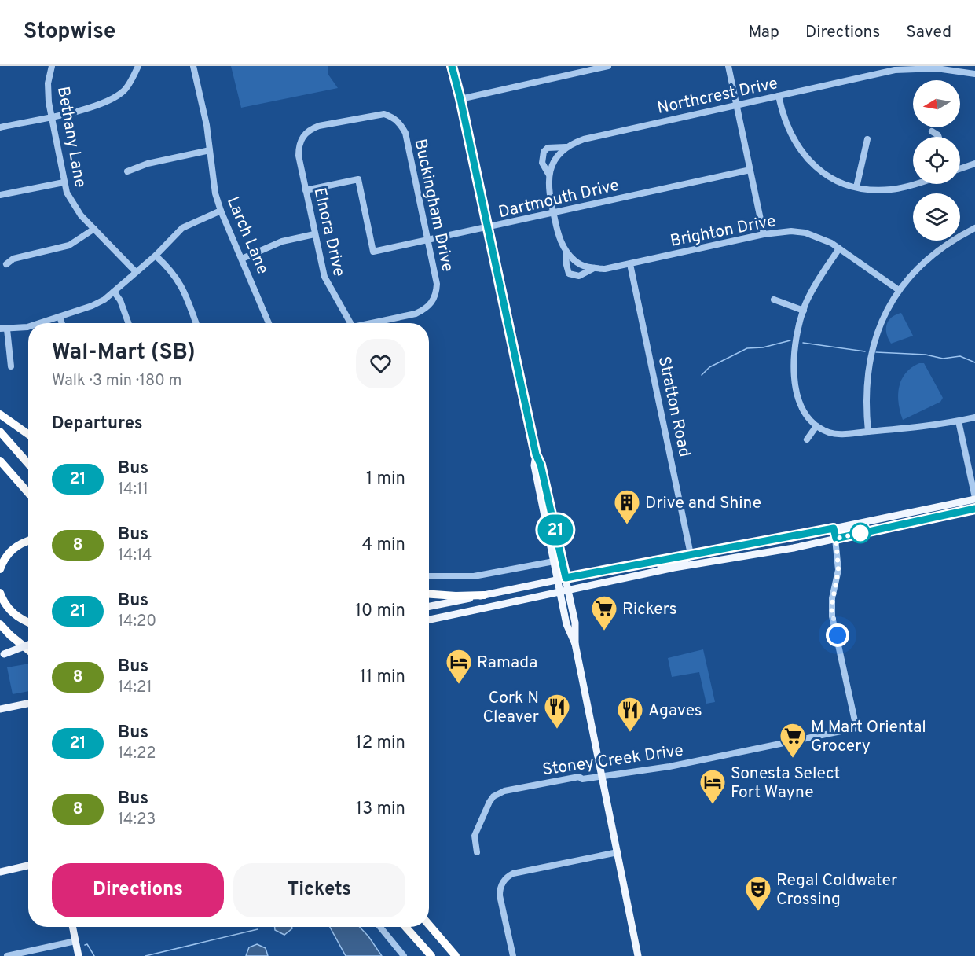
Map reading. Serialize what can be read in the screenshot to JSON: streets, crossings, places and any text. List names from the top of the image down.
{
  "streets": {
    "street": [
      "Northcrest Drive",
      "Bethany Lane",
      "Dartmouth Drive",
      "Buckingham Drive",
      "Brighton Drive",
      "Elnora Drive",
      "Larch Lane",
      "Stratton Road",
      "Stoney Creek Drive"
    ]
  },
  "crossings": [
    ["Dartmouth Drive", "Buckingham Drive"],
    ["Dartmouth Drive", "Brighton Drive"],
    ["Dartmouth Drive", "Elnora Drive"],
    ["Buckingham Drive", "Elnora Drive"],
    ["Brighton Drive", "Stratton Road"]
  ],
  "places": {
    "building": ["Drive and Shine"],
    "supermarket": ["Rickers", "M Mart Oriental Grocery"],
    "hotel": ["Ramada", "Sonesta Select Fort Wayne"],
    "restaurant": ["Cork N Cleaver", "Agaves"],
    "theatre": ["Regal Coldwater Crossing"]
  },
  "lines": ["bus line 21"],
  "north": "left",
  "page": {
    "header": "Stopwise",
    "nav": ["Map", "Directions", "Saved"],
    "on_map": "21",
    "heading": [
      ["Wal-Mart (SB)", "Walk · 3 min · 180 m"],
      "Departures"
    ],
    "list": [
      {
        "mark": "21",
        "name": "Bus",
        "note": "14:11",
        "value": "1 min"
      },
      {
        "mark": "8",
        "name": "Bus",
        "note": "14:14",
        "value": "4 min"
      },
      {
        "mark": "21",
        "name": "Bus",
        "note": "14:20",
        "value": "10 min"
      },
      {
        "mark": "8",
        "name": "Bus",
        "note": "14:21",
        "value": "11 min"
      },
      {
        "mark": "21",
        "name": "Bus",
        "note": "14:22",
        "value": "12 min"
      },
      {
        "mark": "8",
        "name": "Bus",
        "note": "14:23",
        "value": "13 min"
      }
    ],
    "buttons": ["Directions", "Tickets"]
  }
}
